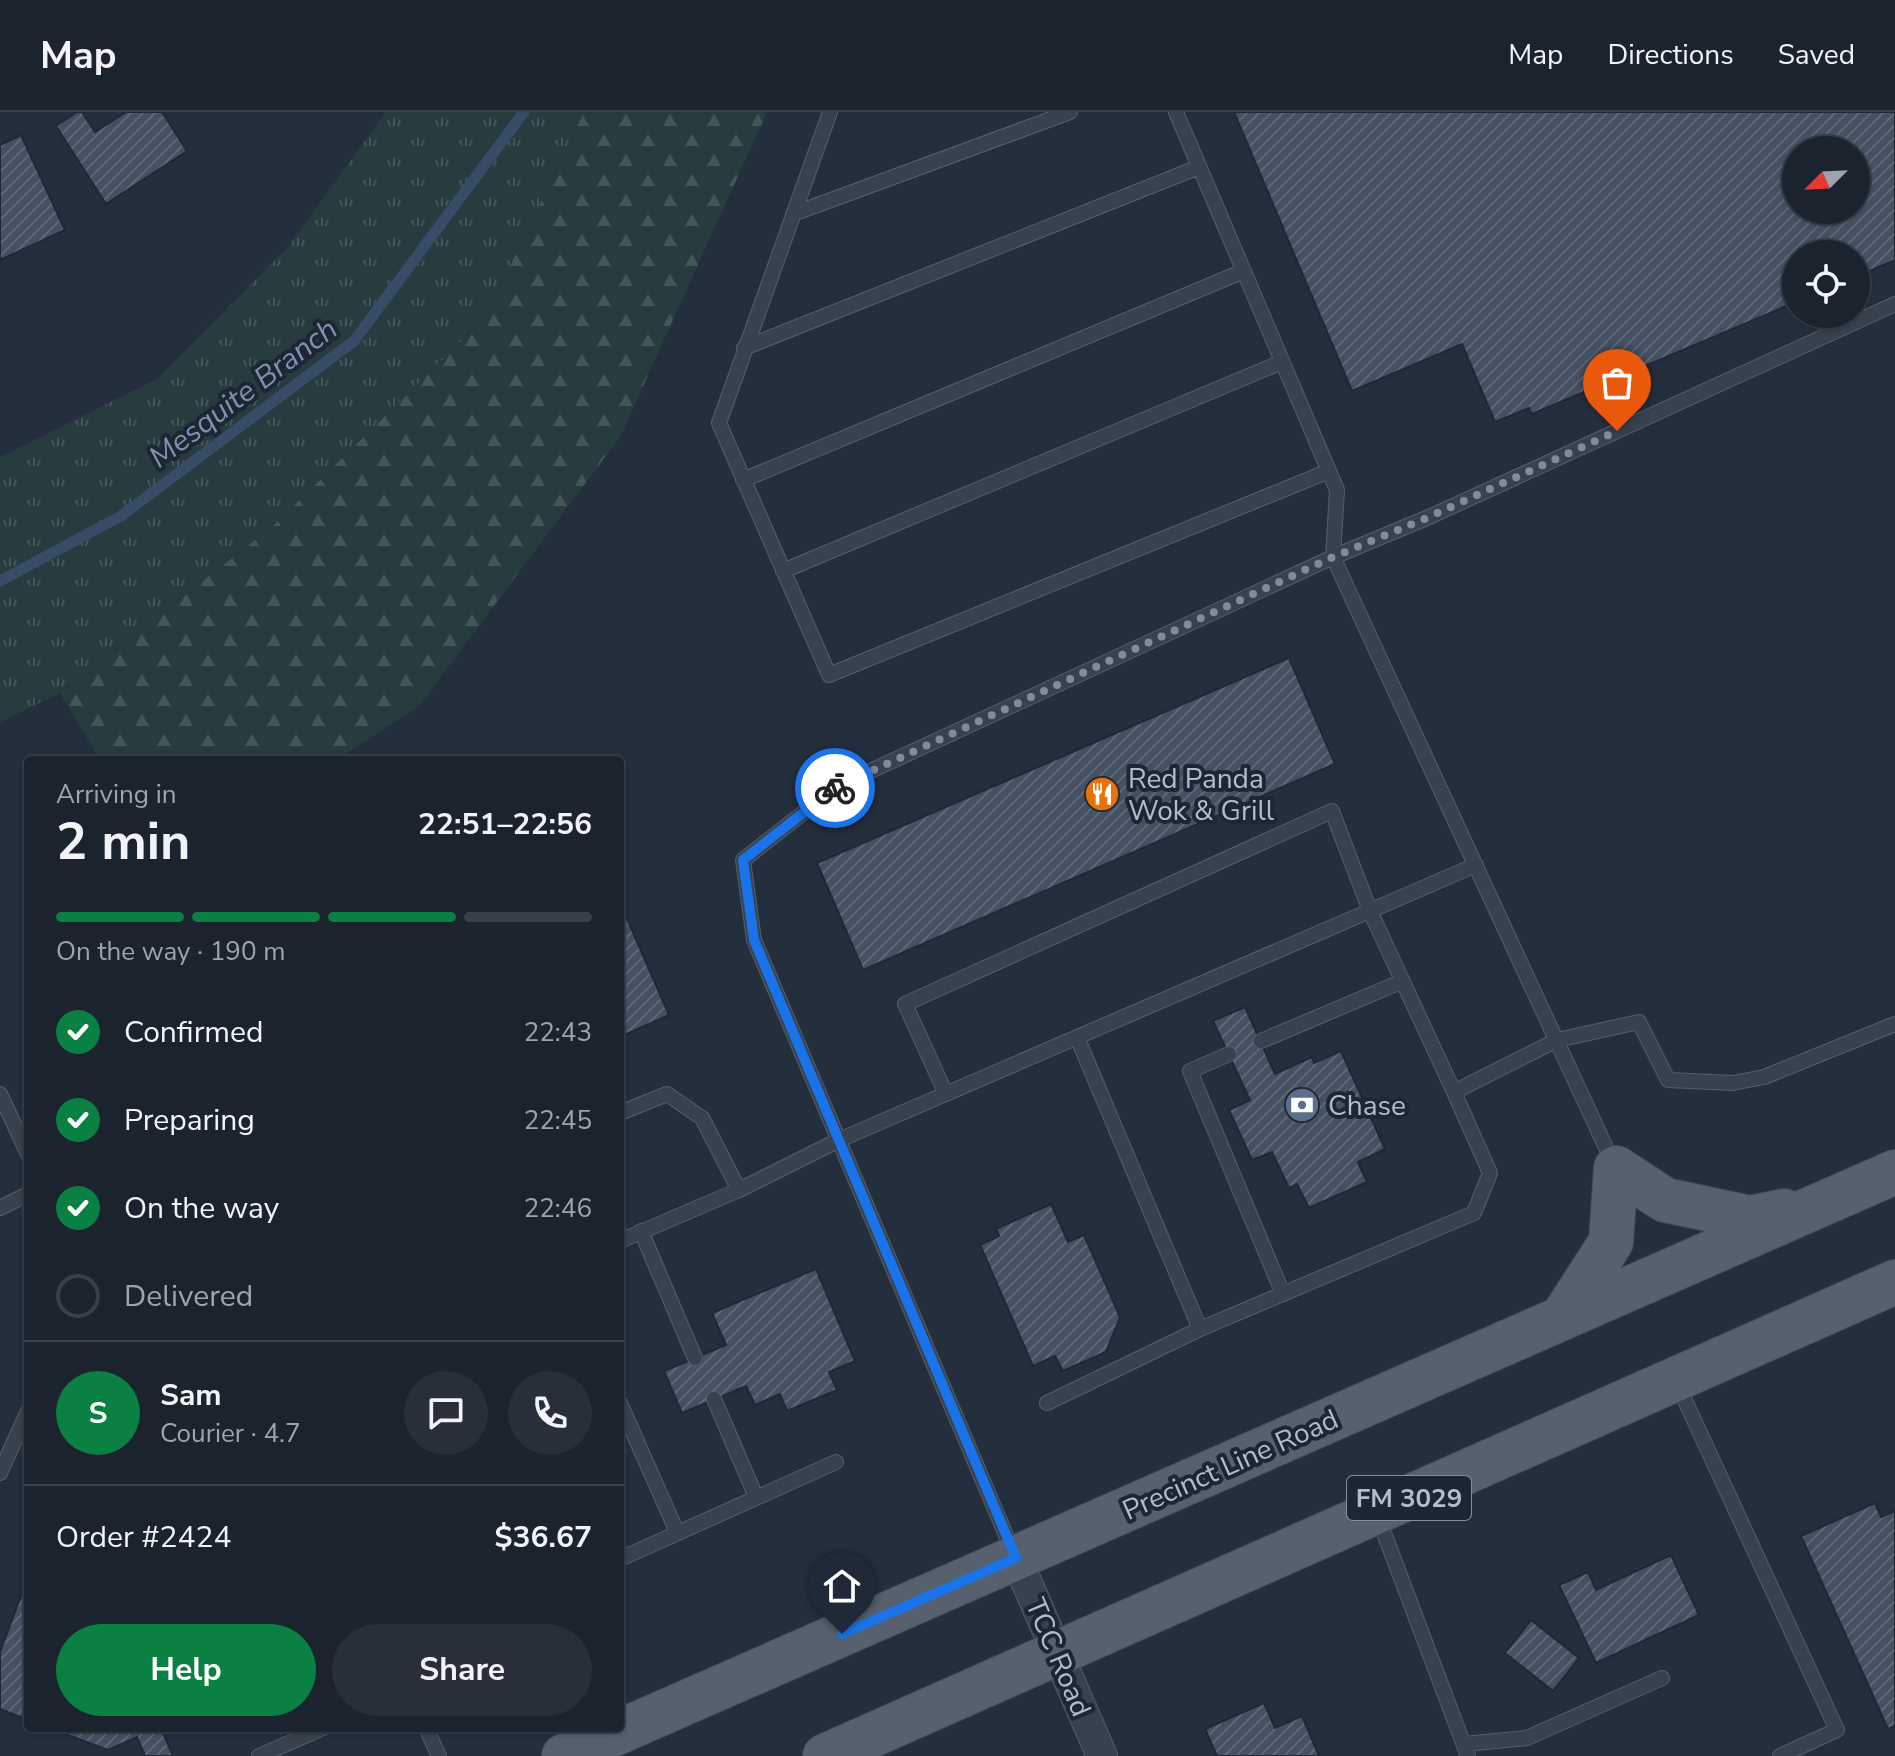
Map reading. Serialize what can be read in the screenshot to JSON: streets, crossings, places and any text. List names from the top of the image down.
{
  "streets": {
    "main road": ["Precinct Line Road", "FM 3029"],
    "street": ["TCC Road"]
  },
  "crossings": [
    ["Precinct Line Road", "TCC Road"],
    ["FM 3029", "TCC Road"]
  ],
  "water": ["Mesquite Branch"],
  "places": {
    "restaurant": ["Red Panda Wok & Grill"],
    "bank": ["Chase"]
  },
  "north": "bottom left",
  "page": {
    "header": "Map",
    "nav": ["Map", "Directions", "Saved"],
    "heading": ["2 min", "Arriving in", "22:51–22:56"],
    "panel": [
      "Sam",
      "Courier · 4.7",
      "Order #2424",
      "$36.67"
    ],
    "bar": "On the way · 190 m",
    "list": [
      ["Confirmed", "22:43"],
      ["Preparing", "22:45"],
      ["On the way", "22:46"],
      "Delivered"
    ],
    "round": "S",
    "buttons": ["Help", "Share"]
  }
}
